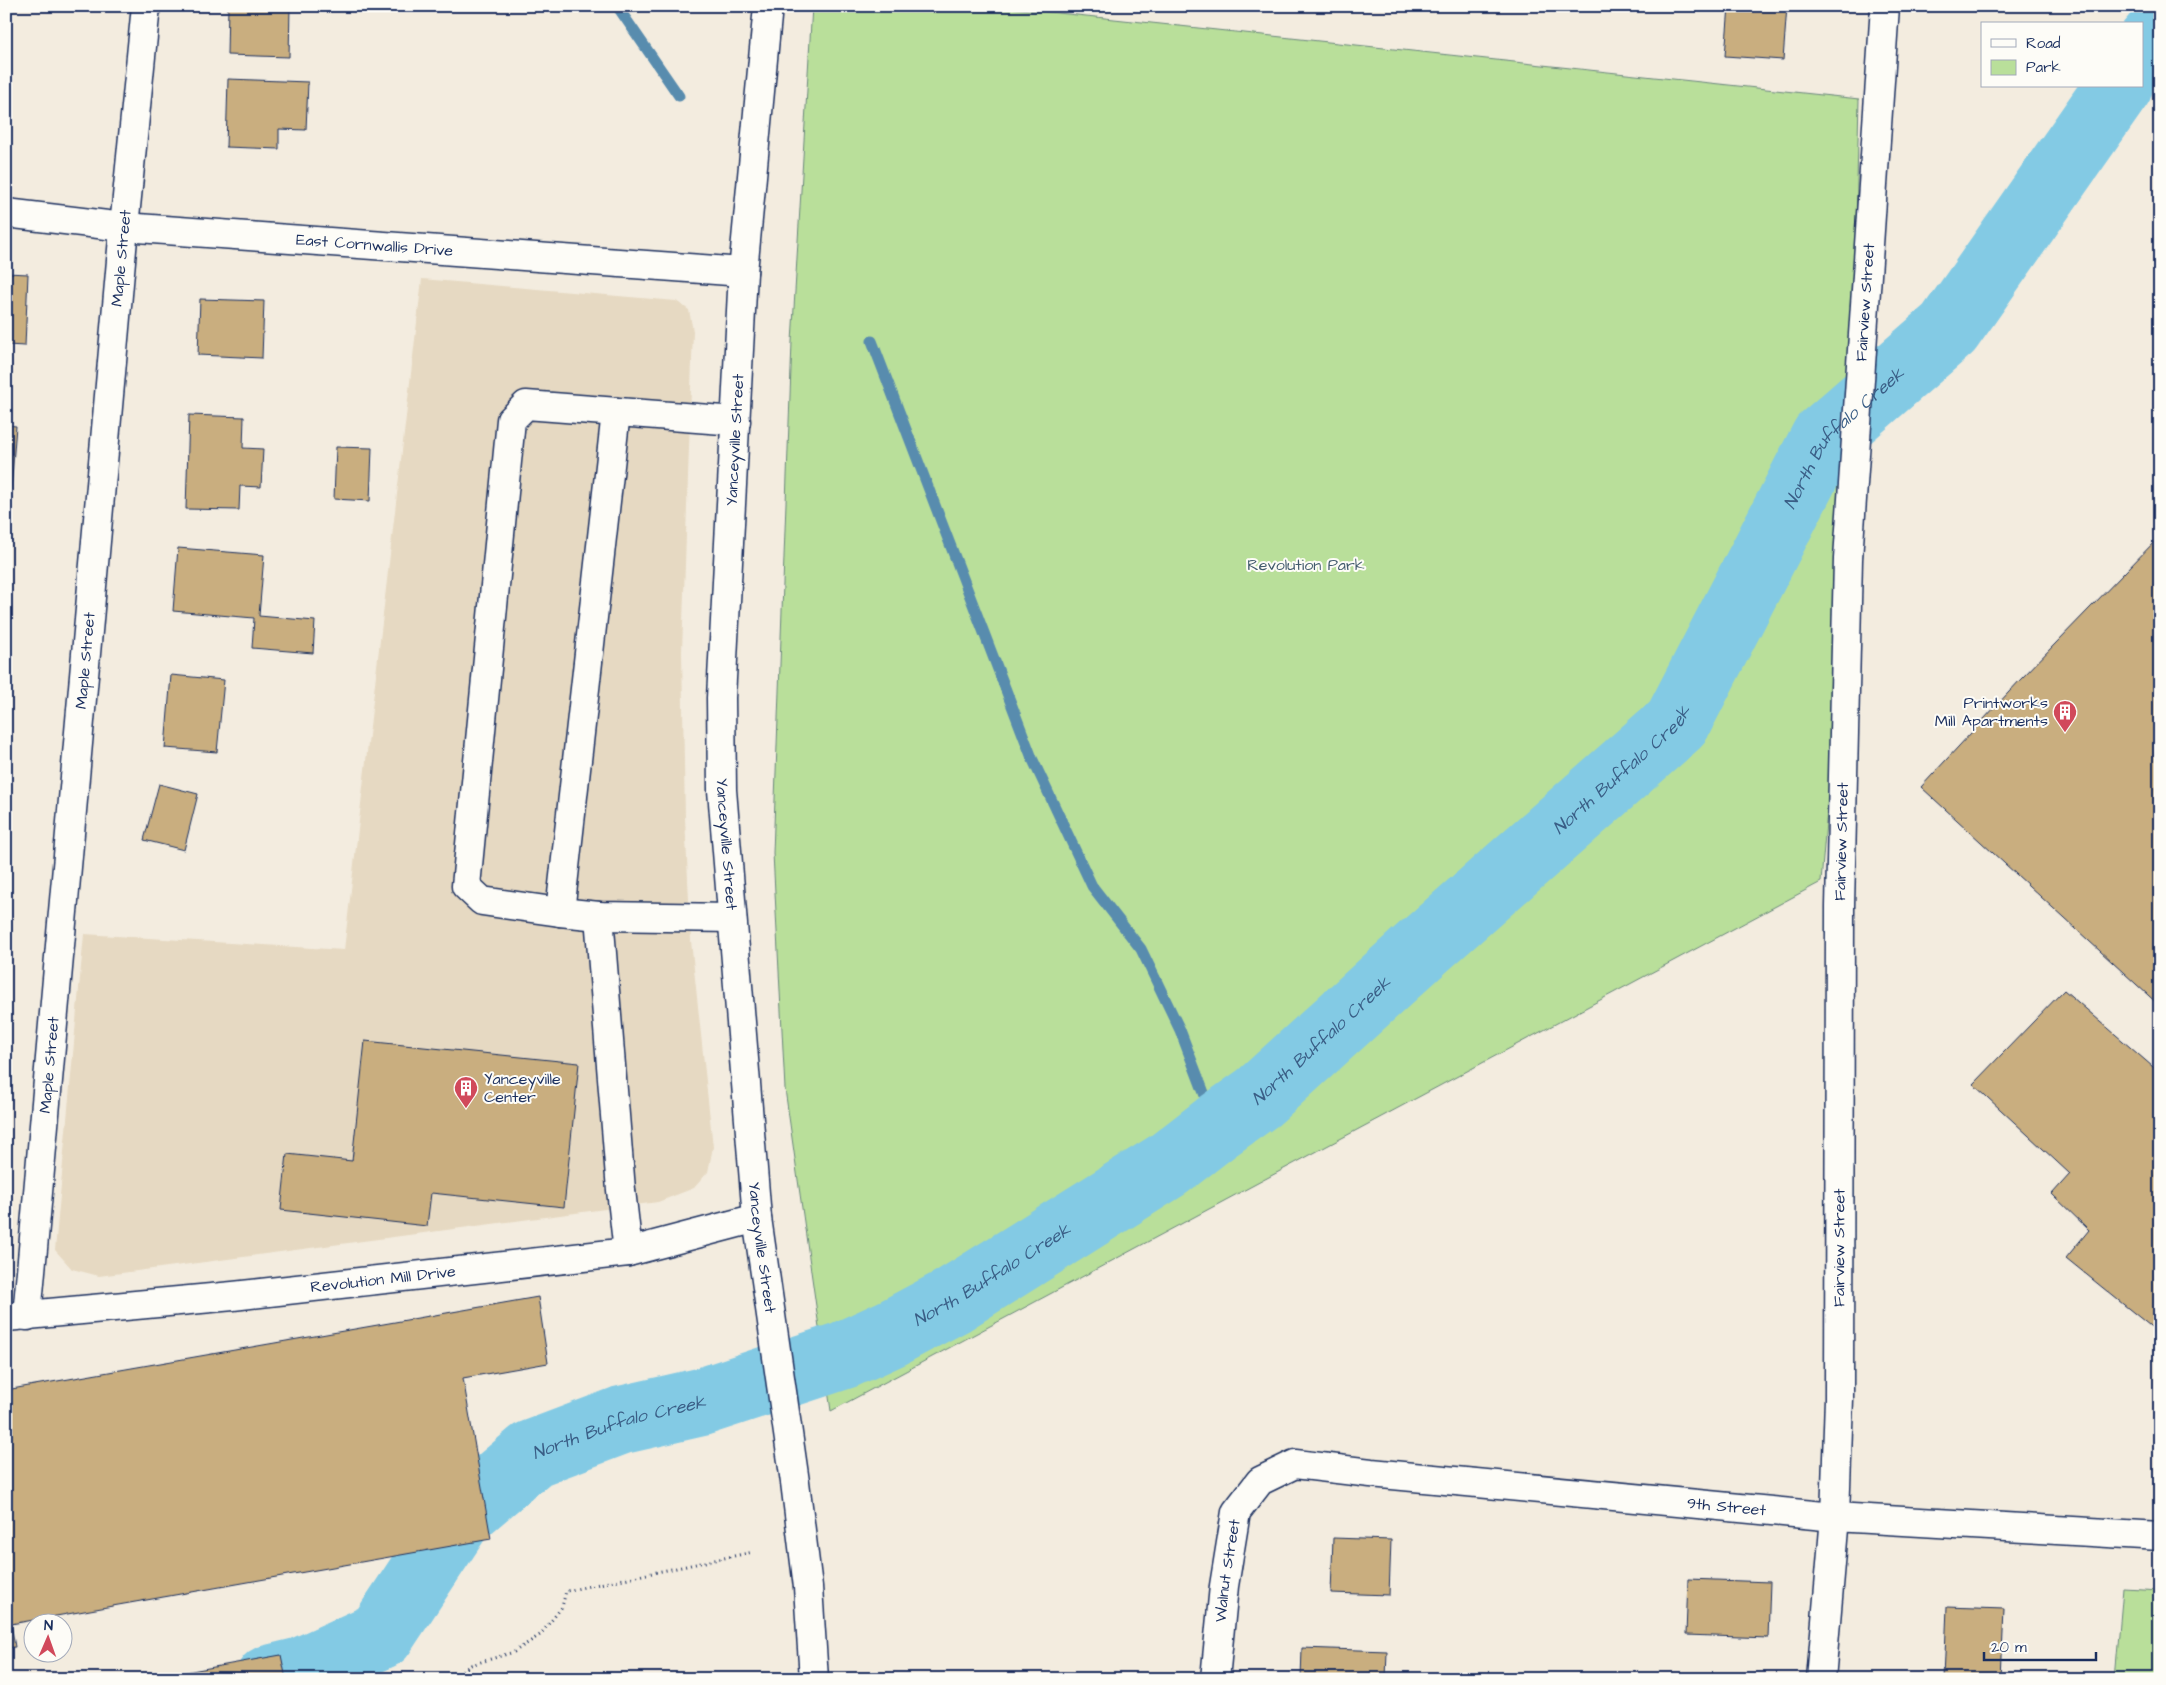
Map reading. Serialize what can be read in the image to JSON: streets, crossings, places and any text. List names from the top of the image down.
{
  "streets": {
    "street": [
      "East Cornwallis Drive",
      "Maple Street",
      "Fairview Street",
      "Yanceyville Street",
      "Revolution Mill Drive",
      "9th Street",
      "Walnut Street"
    ]
  },
  "crossings": [
    ["East Cornwallis Drive", "Maple Street"],
    ["East Cornwallis Drive", "Yanceyville Street"],
    ["Maple Street", "Revolution Mill Drive"],
    ["Fairview Street", "9th Street"],
    ["Yanceyville Street", "Revolution Mill Drive"],
    ["9th Street", "Walnut Street"]
  ],
  "water": ["North Buffalo Creek"],
  "parks": ["Revolution Park"],
  "places": {
    "building": ["Printworks Mill Apartments", "Yanceyville Center"]
  },
  "legend": ["Road", "Park"],
  "scale_bar": "20 m",
  "north": "top"
}
